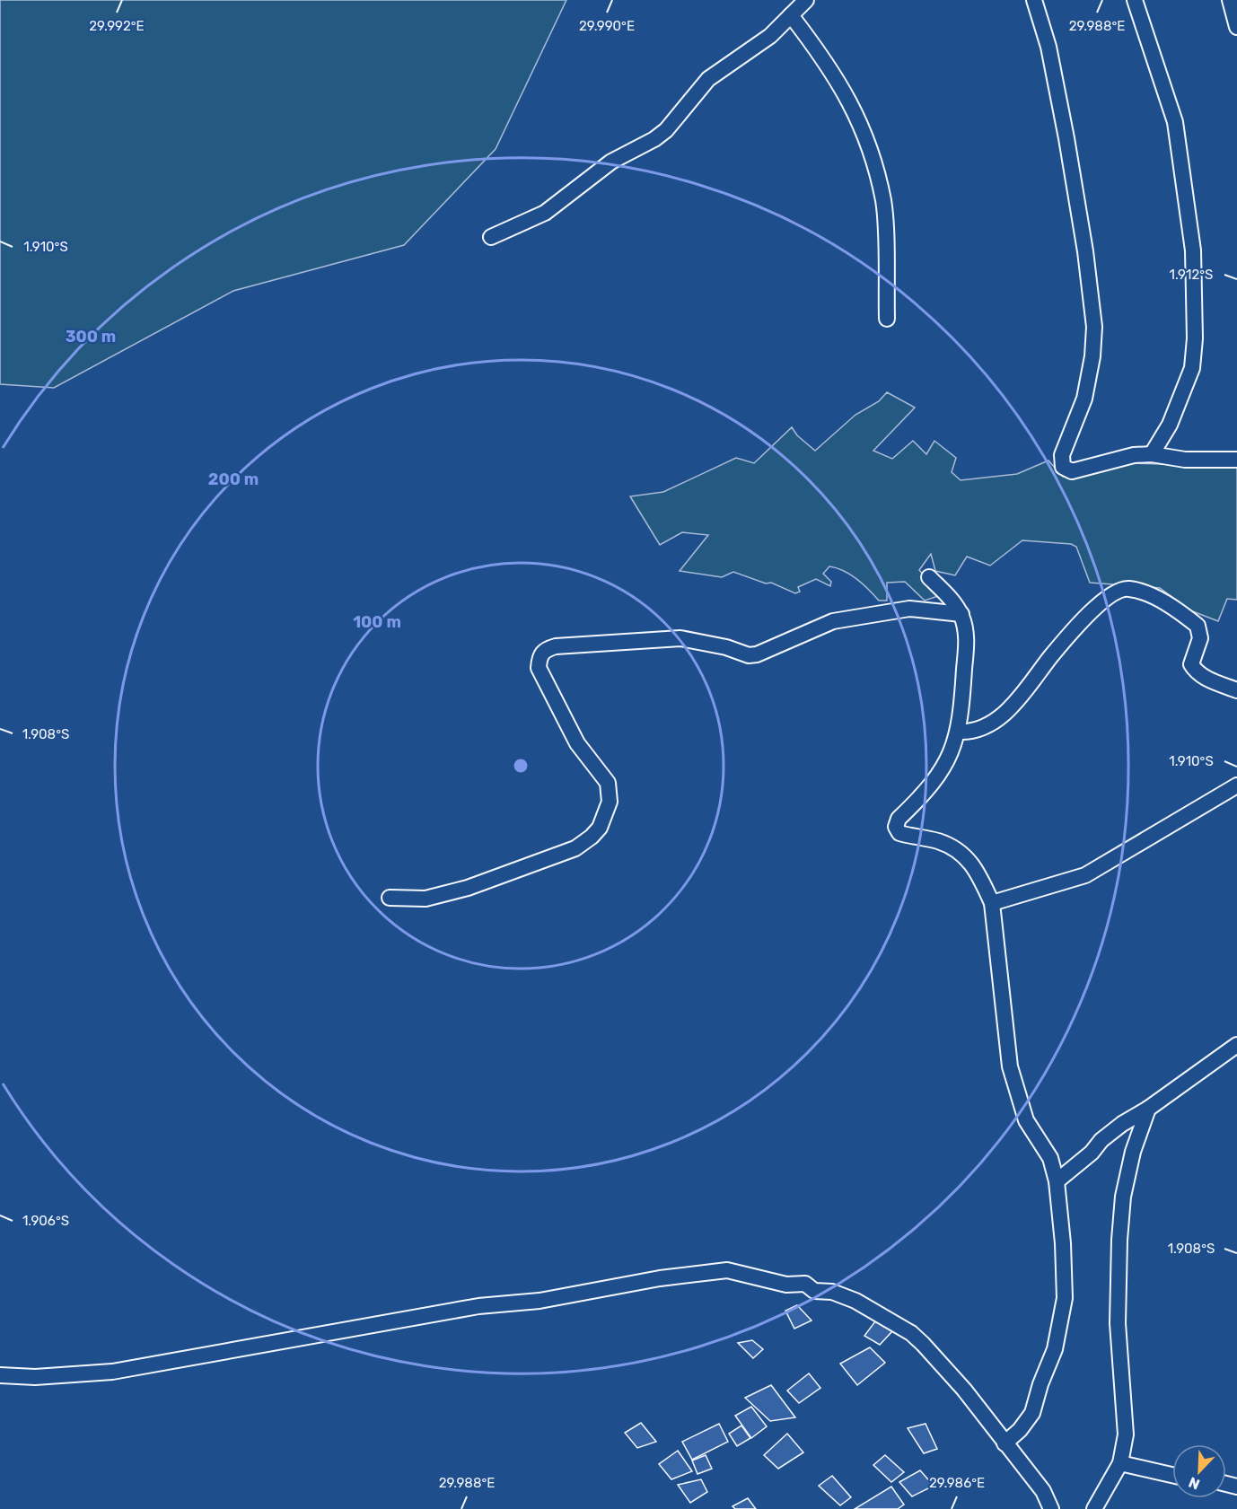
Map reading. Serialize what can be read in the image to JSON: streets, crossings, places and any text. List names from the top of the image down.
{
  "north": "bottom left",
  "coordinates": [
    "29.990°E",
    "29.988°E",
    "29.992°E",
    "1.910°S",
    "1.912°S",
    "1.908°S",
    "1.906°S",
    "29.986°E"
  ],
  "rings": ["300 m", "200 m", "100 m"]
}
